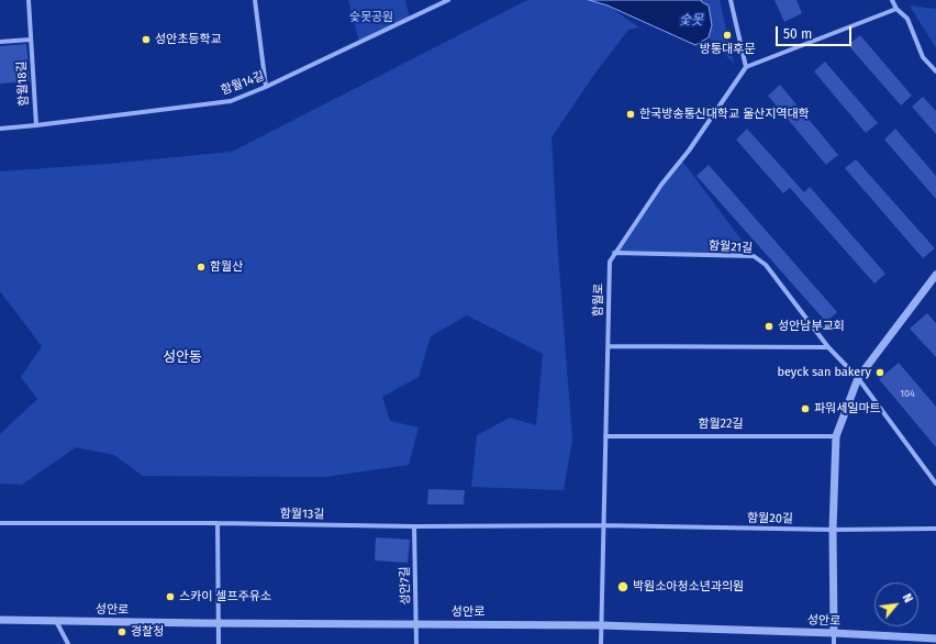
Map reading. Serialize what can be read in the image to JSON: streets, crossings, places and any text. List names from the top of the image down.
{
  "streets": {
    "street": [
      "함월18길",
      "함월14길",
      "함월21길",
      "함월로",
      "함월22길",
      "함월13길",
      "함월20길",
      "성안7길",
      "성안로"
    ]
  },
  "crossings": [
    ["함월18길", "함월14길"],
    ["함월21길", "함월로"],
    ["함월로", "함월22길"],
    ["함월로", "함월13길"],
    ["함월로", "함월20길"],
    ["함월로", "성안로"],
    ["함월13길", "함월20길"],
    ["함월13길", "성안7길"],
    ["성안7길", "성안로"]
  ],
  "districts": ["성안동"],
  "water": ["숯못"],
  "parks": ["숯못공원"],
  "places": [
    "방통대후문",
    "성안초등학교",
    "한국방송통신대학교 울산지역대학",
    "함월산",
    "성안남부교회",
    "beyck san bakery",
    "파워세일마트",
    "박원소아청소년과의원",
    "스카이 셀프주유소",
    "경찰청"
  ],
  "house_numbers": ["104"],
  "scale_bar": "50 m",
  "north": "top right"
}
